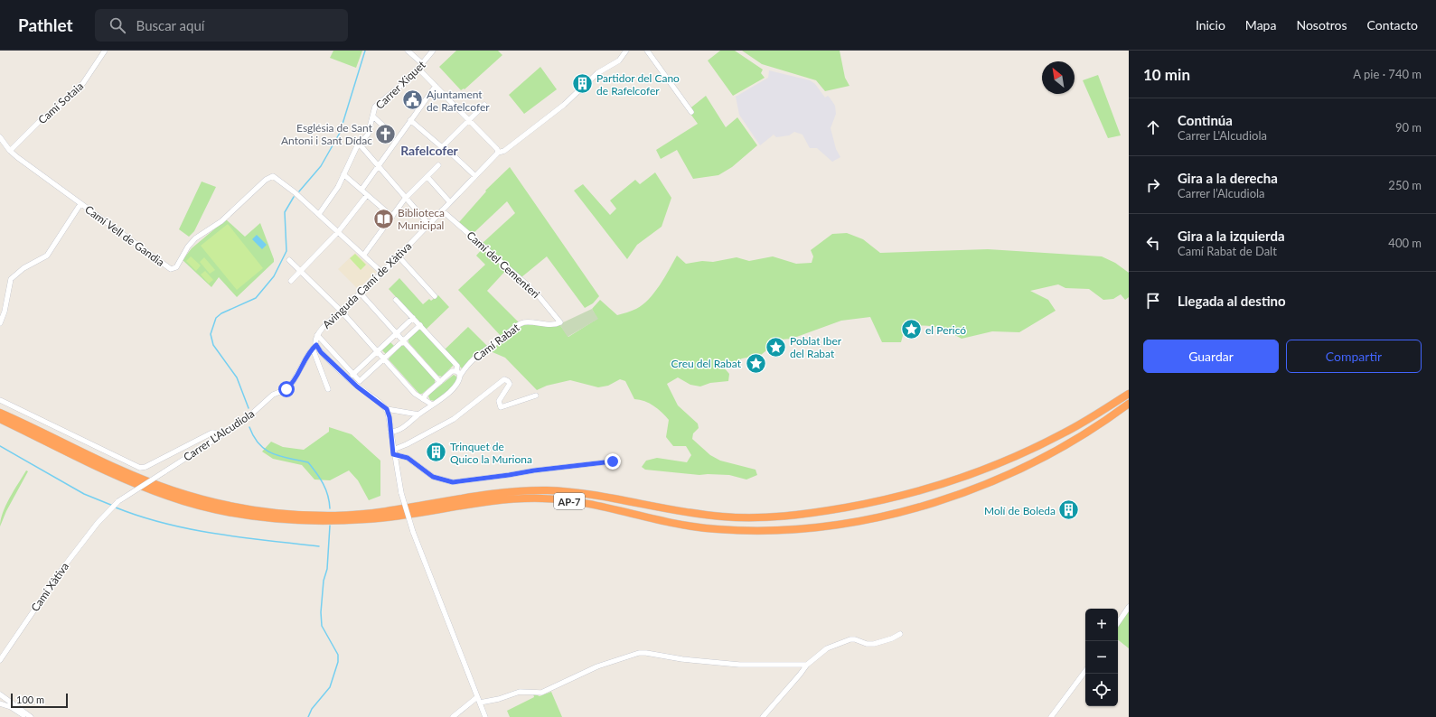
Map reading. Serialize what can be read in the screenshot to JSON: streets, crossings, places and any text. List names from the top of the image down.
{
  "streets": {
    "highway": ["AP-7"],
    "street": [
      "Carrer Xiquet",
      "Camí Sotaia",
      "Camí Vell de Gandia",
      "Camí del Cementeri",
      "Avinguda Camí de Xàtiva",
      "Camí Rabat",
      "Carrer L'Alcudiola",
      "Camí Xàtiva"
    ]
  },
  "crossings": [
    ["Carrer Xiquet", "Camí Vell de Gandia"],
    ["Camí Sotaia", "Camí Vell de Gandia"],
    ["Camí del Cementeri", "Avinguda Camí de Xàtiva"],
    ["Camí del Cementeri", "Camí Rabat"],
    ["Avinguda Camí de Xàtiva", "Carrer L'Alcudiola"],
    ["Carrer L'Alcudiola", "Camí Xàtiva"]
  ],
  "districts": ["Rafelcofer"],
  "places": {
    "building": ["Partidor del Cano de Rafelcofer", "Trinquet de Quico la Muriona", "Molí de Boleda"],
    "public building": ["Ajuntament de Rafelcofer"],
    "church": ["Església de Sant Antoni i Sant Dídac"],
    "library": ["Biblioteca Municipal"],
    "place": ["el Pericó", "Poblat Iber del Rabat", "Creu del Rabat"]
  },
  "scale_bar": "100 m",
  "north": "top left",
  "page": {
    "header": "Pathlet",
    "search": "Buscar aquí",
    "nav": [
      "Inicio",
      "Mapa",
      "Nosotros",
      "Contacto"
    ],
    "heading": ["10 min", "A pie · 740 m"],
    "list": [
      ["Continúa", "Carrer L'Alcudiola", "90 m"],
      ["Gira a la derecha", "Carrer l’Alcudiola", "250 m"],
      ["Gira a la izquierda", "Camí Rabat de Dalt", "400 m"],
      "Llegada al destino"
    ],
    "buttons": ["Guardar", "Compartir"],
    "map_buttons": ["+", "−"],
    "scale": "100 m"
  }
}
